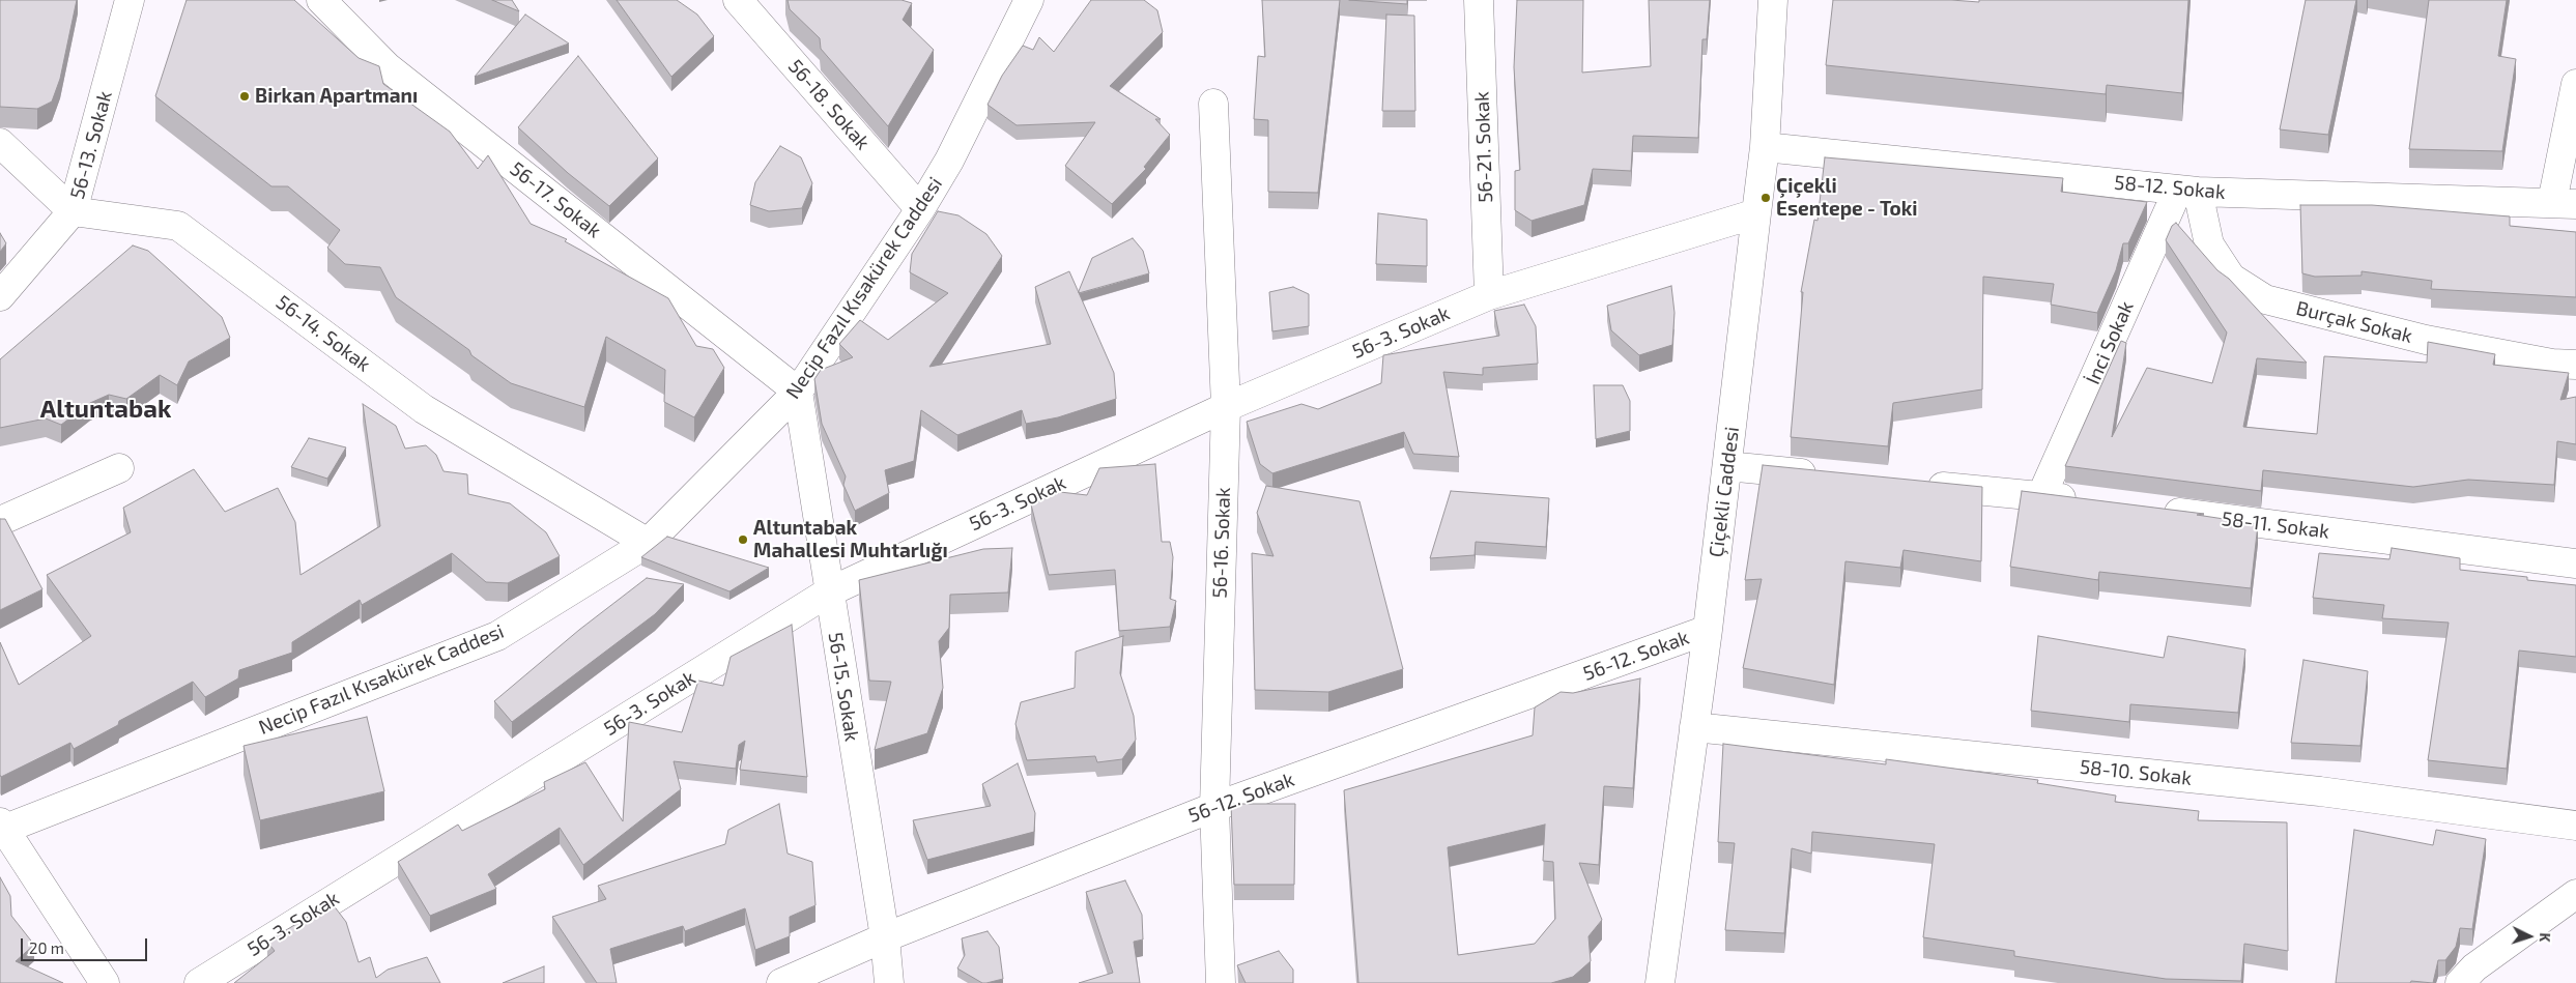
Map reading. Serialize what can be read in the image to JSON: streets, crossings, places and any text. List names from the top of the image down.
{
  "streets": {
    "street": [
      "56-18. Sokak",
      "56-13. Sokak",
      "56-21. Sokak",
      "58-12. Sokak",
      "56-17. Sokak",
      "Necip Fazıl Kısakürek Caddesi",
      "Burçak Sokak",
      "56-3. Sokak",
      "56-14. Sokak",
      "İnci Sokak",
      "Çiçekli Caddesi",
      "58-11. Sokak",
      "56-16. Sokak",
      "56-12. Sokak",
      "56-15. Sokak",
      "58-10. Sokak"
    ]
  },
  "crossings": [
    ["56-18. Sokak", "Necip Fazıl Kısakürek Caddesi"],
    ["56-13. Sokak", "56-14. Sokak"],
    ["56-21. Sokak", "56-3. Sokak"],
    ["58-12. Sokak", "Burçak Sokak"],
    ["58-12. Sokak", "İnci Sokak"],
    ["58-12. Sokak", "Çiçekli Caddesi"],
    ["56-17. Sokak", "Necip Fazıl Kısakürek Caddesi"],
    ["56-17. Sokak", "56-15. Sokak"],
    ["Necip Fazıl Kısakürek Caddesi", "56-14. Sokak"],
    ["Necip Fazıl Kısakürek Caddesi", "56-15. Sokak"],
    ["Burçak Sokak", "İnci Sokak"],
    ["56-3. Sokak", "Çiçekli Caddesi"],
    ["56-3. Sokak", "56-16. Sokak"],
    ["56-3. Sokak", "56-15. Sokak"],
    ["Çiçekli Caddesi", "56-12. Sokak"],
    ["Çiçekli Caddesi", "58-10. Sokak"],
    ["56-16. Sokak", "56-12. Sokak"],
    ["56-12. Sokak", "56-15. Sokak"]
  ],
  "districts": ["Altuntabak"],
  "places": ["Birkan Apartmanı", "Çiçekli Esentepe - Toki", "Altuntabak Mahallesi Muhtarlığı"],
  "scale_bar": "20 m",
  "north": "right"
}
